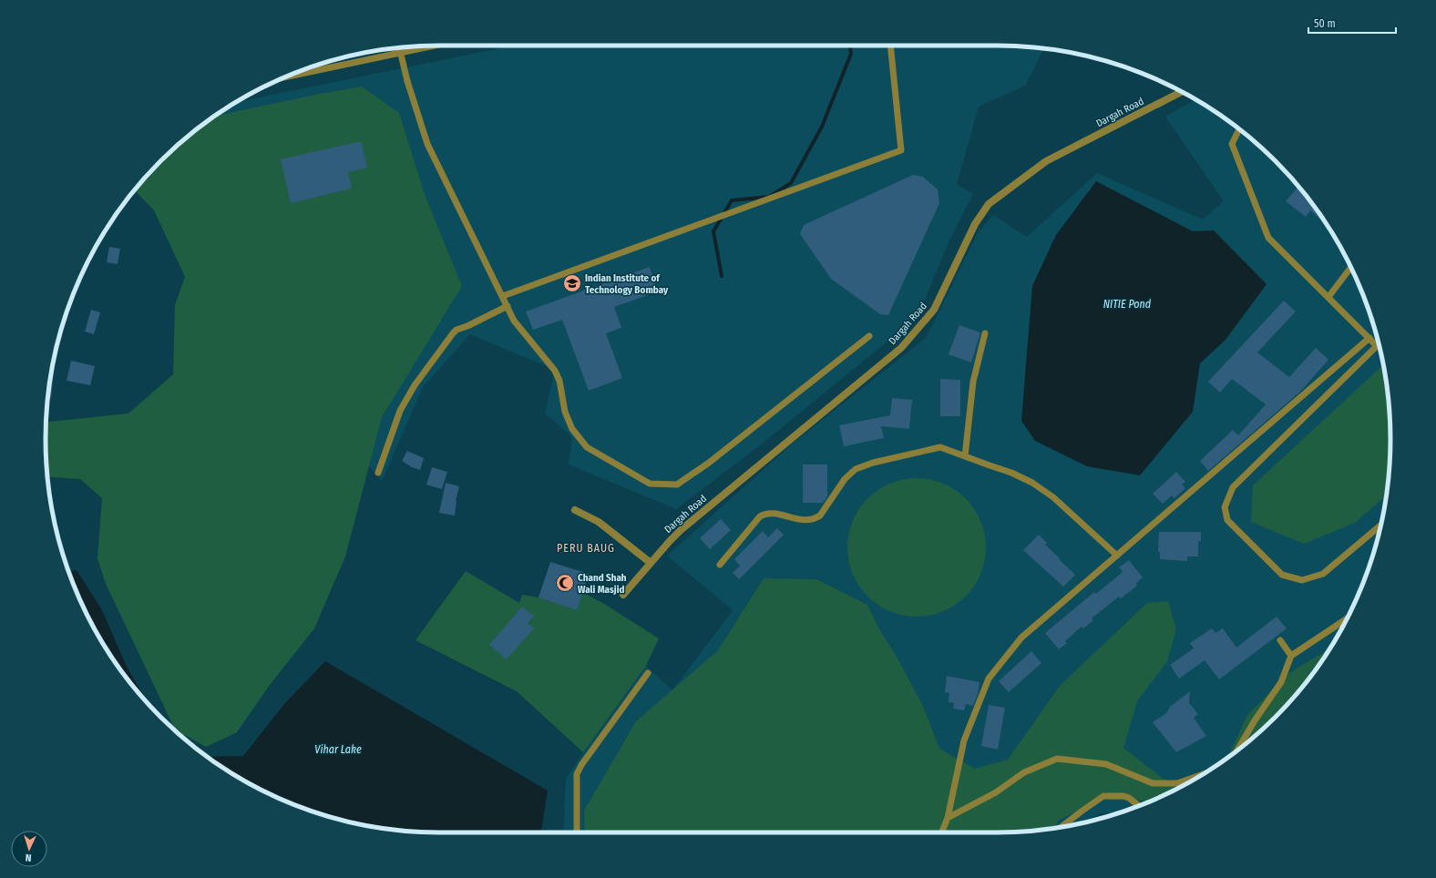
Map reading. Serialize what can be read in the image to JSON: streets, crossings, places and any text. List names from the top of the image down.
{
  "streets": {
    "street": ["Dargah Road"]
  },
  "districts": ["PERU BAUG"],
  "water": ["NITIE Pond", "Vihar Lake"],
  "places": {
    "school or university": ["Indian Institute of Technology Bombay"],
    "mosque": ["Chand Shah Wali Masjid"]
  },
  "scale_bar": "50 m",
  "north": "bottom"
}
